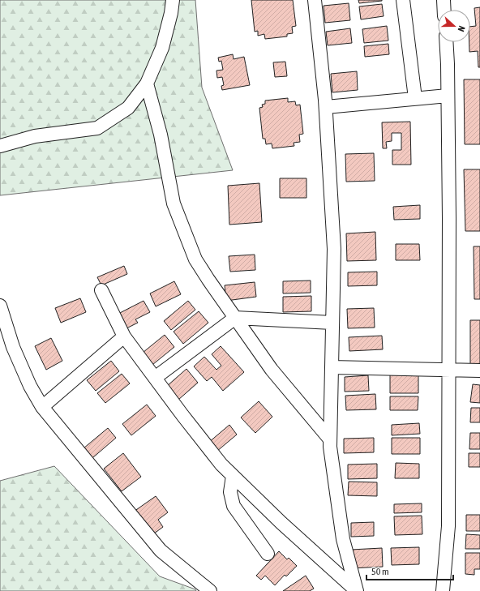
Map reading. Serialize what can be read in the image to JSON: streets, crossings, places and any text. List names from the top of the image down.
{
  "scale_bar": "50 m",
  "north": "right"
}
